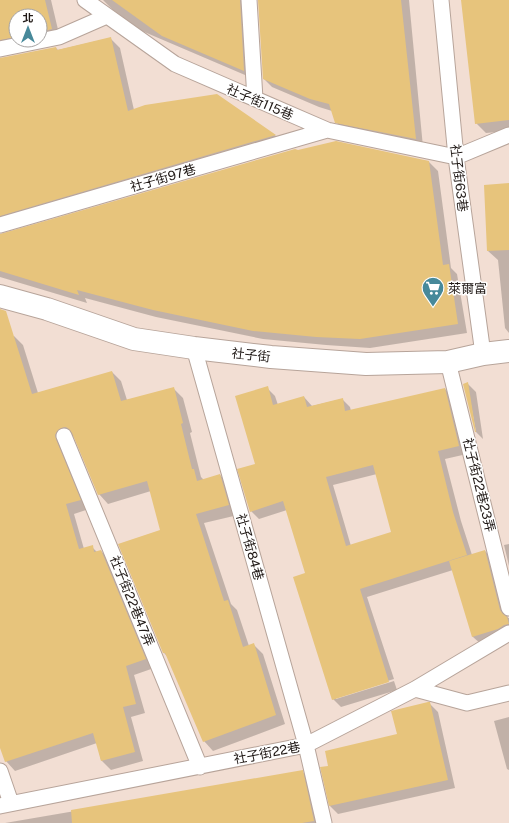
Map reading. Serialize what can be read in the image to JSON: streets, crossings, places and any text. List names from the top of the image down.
{
  "streets": {
    "street": ["社子街"],
    "lane": [
      "社子街115巷",
      "社子街97巷",
      "社子街63巷",
      "社子街22巷23弄",
      "社子街84巷",
      "社子街22巷47弄",
      "社子街22巷"
    ]
  },
  "crossings": [
    ["社子街115巷", "社子街97巷"],
    ["社子街115巷", "社子街63巷"],
    ["社子街63巷", "社子街"],
    ["社子街", "社子街22巷23弄"],
    ["社子街", "社子街84巷"],
    ["社子街84巷", "社子街22巷"],
    ["社子街22巷47弄", "社子街22巷"]
  ],
  "places": {
    "supermarket": ["萊爾富"]
  },
  "north": "top"
}
